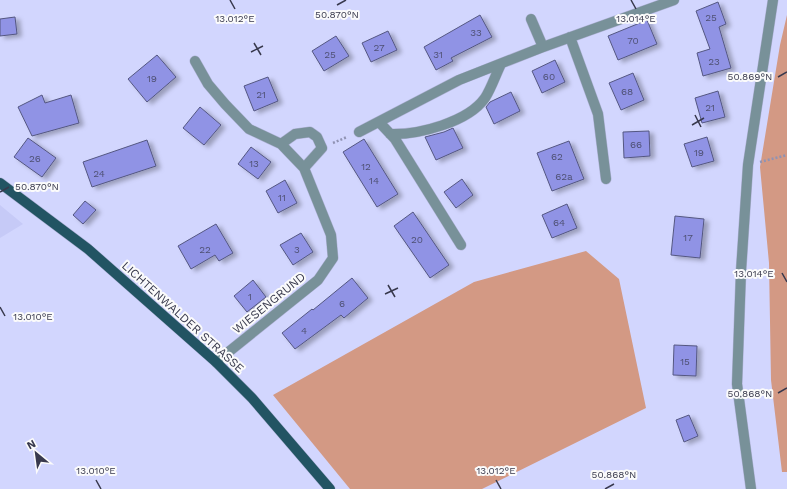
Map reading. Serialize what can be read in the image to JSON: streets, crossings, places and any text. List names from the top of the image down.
{
  "streets": {
    "main road": ["LICHTENWALDER STRASSE"],
    "street": ["WIESENGRUND"]
  },
  "crossings": [
    ["WIESENGRUND", "LICHTENWALDER STRASSE"]
  ],
  "house_numbers": [
    "25",
    "33",
    "70",
    "27",
    "25",
    "31",
    "23",
    "60",
    "19",
    "68",
    "21",
    "21",
    "66",
    "19",
    "62",
    "26",
    "13",
    "12",
    "24",
    "62a",
    "14",
    "11",
    "64",
    "17",
    "20",
    "22",
    "3",
    "1",
    "6",
    "4",
    "15"
  ],
  "north": "top left",
  "coordinates": [
    "50.870°N",
    "13.012°E",
    "13.014°E",
    "50.869°N",
    "13.010°E",
    "50.868°N"
  ]
}
